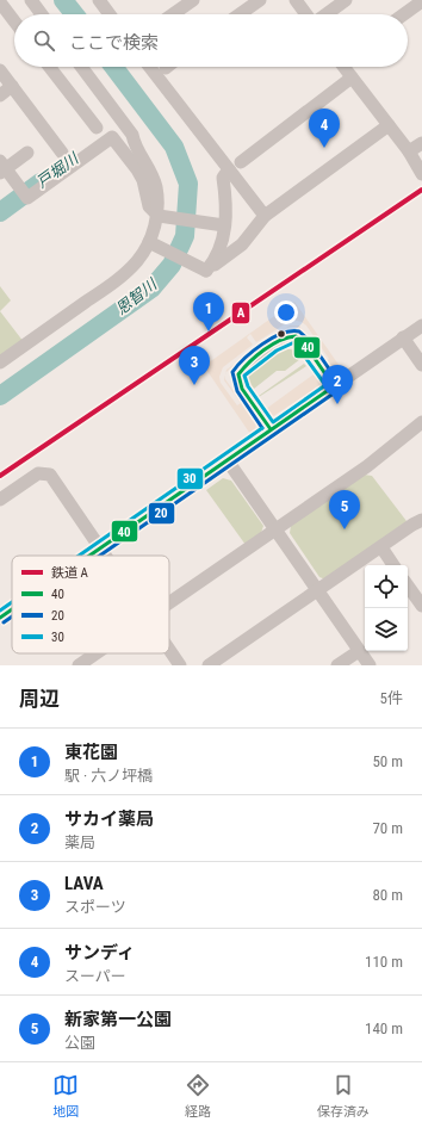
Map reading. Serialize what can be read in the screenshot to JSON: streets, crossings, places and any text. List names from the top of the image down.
{
  "water": ["戸堀川", "恩智川"],
  "lines": [
    "rail line A",
    "transit line 20",
    "transit line 40",
    "transit line 30"
  ],
  "legend": [
    "鉄道 A",
    "40",
    "20",
    "30"
  ],
  "page": {
    "search": "ここで検索",
    "pins": [
      "4",
      "1",
      "3",
      "2",
      "5"
    ],
    "heading": ["周辺", "5件"],
    "list": [
      {
        "mark": "1",
        "name": "東花園",
        "note": "駅 · 六ノ坪橋",
        "value": "50 m"
      },
      {
        "mark": "2",
        "name": "サカイ薬局",
        "note": "薬局",
        "value": "70 m"
      },
      {
        "mark": "3",
        "name": "LAVA",
        "note": "スポーツ",
        "value": "80 m"
      },
      {
        "mark": "4",
        "name": "サンディ",
        "note": "スーパー",
        "value": "110 m"
      },
      {
        "mark": "5",
        "name": "新家第一公園",
        "note": "公園",
        "value": "140 m"
      }
    ],
    "nav": ["地図", "経路", "保存済み"]
  }
}
